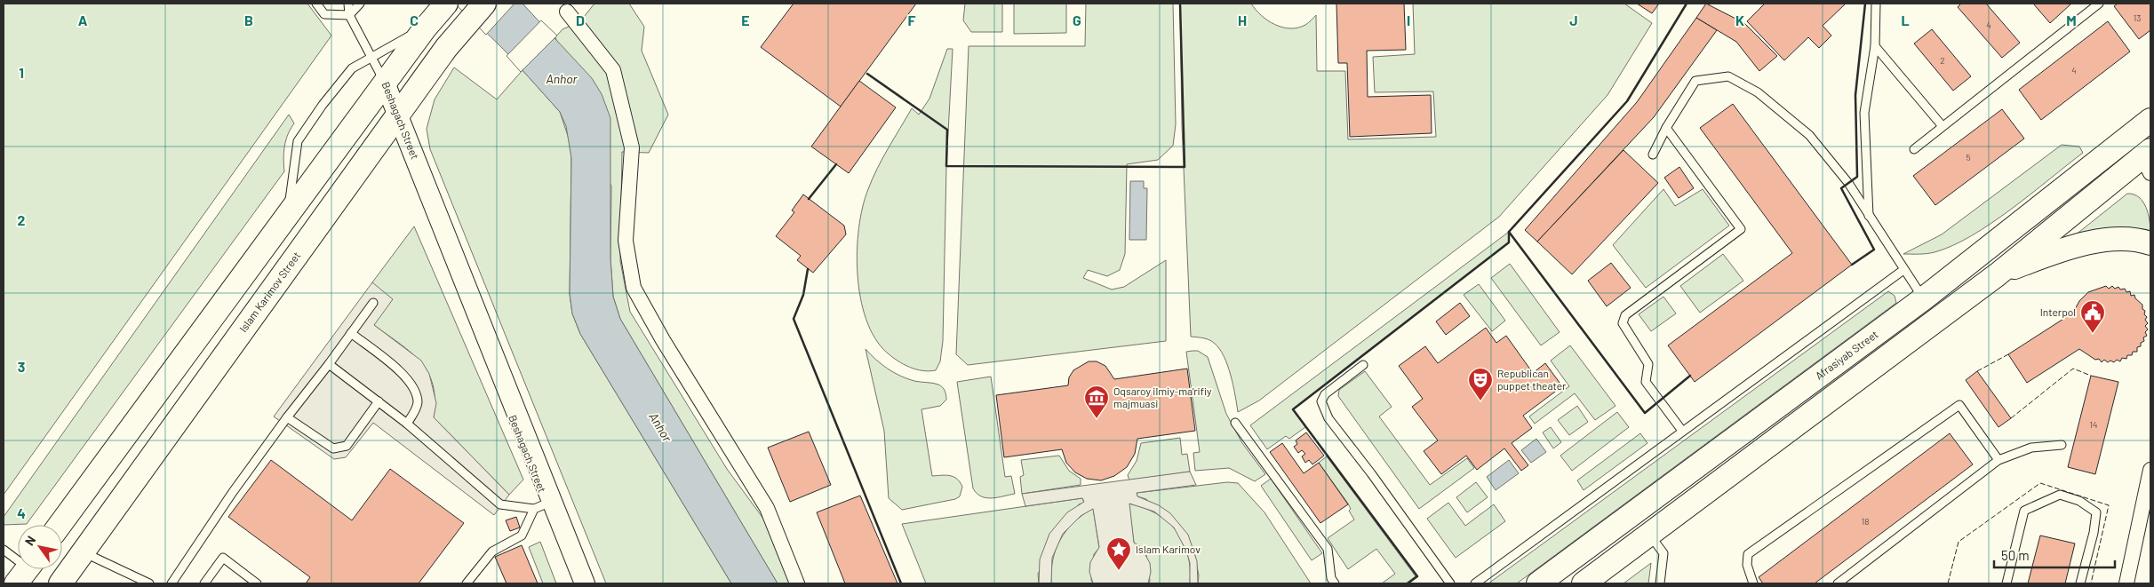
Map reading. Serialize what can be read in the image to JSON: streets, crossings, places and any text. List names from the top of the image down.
{
  "streets": {
    "main road": ["Islam Karimov Street", "Afrasiyab Street"],
    "street": ["Beshagach Street"]
  },
  "crossings": [
    ["Beshagach Street", "Islam Karimov Street"]
  ],
  "water": ["Anhor"],
  "places": {
    "public building": ["Interpol"],
    "theatre": ["Republican puppet theater"],
    "museum": ["Oqsaroy ilmiy-ma'rifiy majmuasi"],
    "place": ["Islam Karimov"]
  },
  "house_numbers": [
    "13",
    "4",
    "2",
    "4",
    "5",
    "14",
    "18"
  ],
  "scale_bar": "50 m",
  "north": "top left",
  "grid": {
    "columns": [
      "A",
      "B",
      "C",
      "D",
      "E",
      "F",
      "G",
      "H",
      "I",
      "J",
      "K",
      "L",
      "M"
    ],
    "rows": [
      "1",
      "2",
      "3",
      "4"
    ]
  }
}
